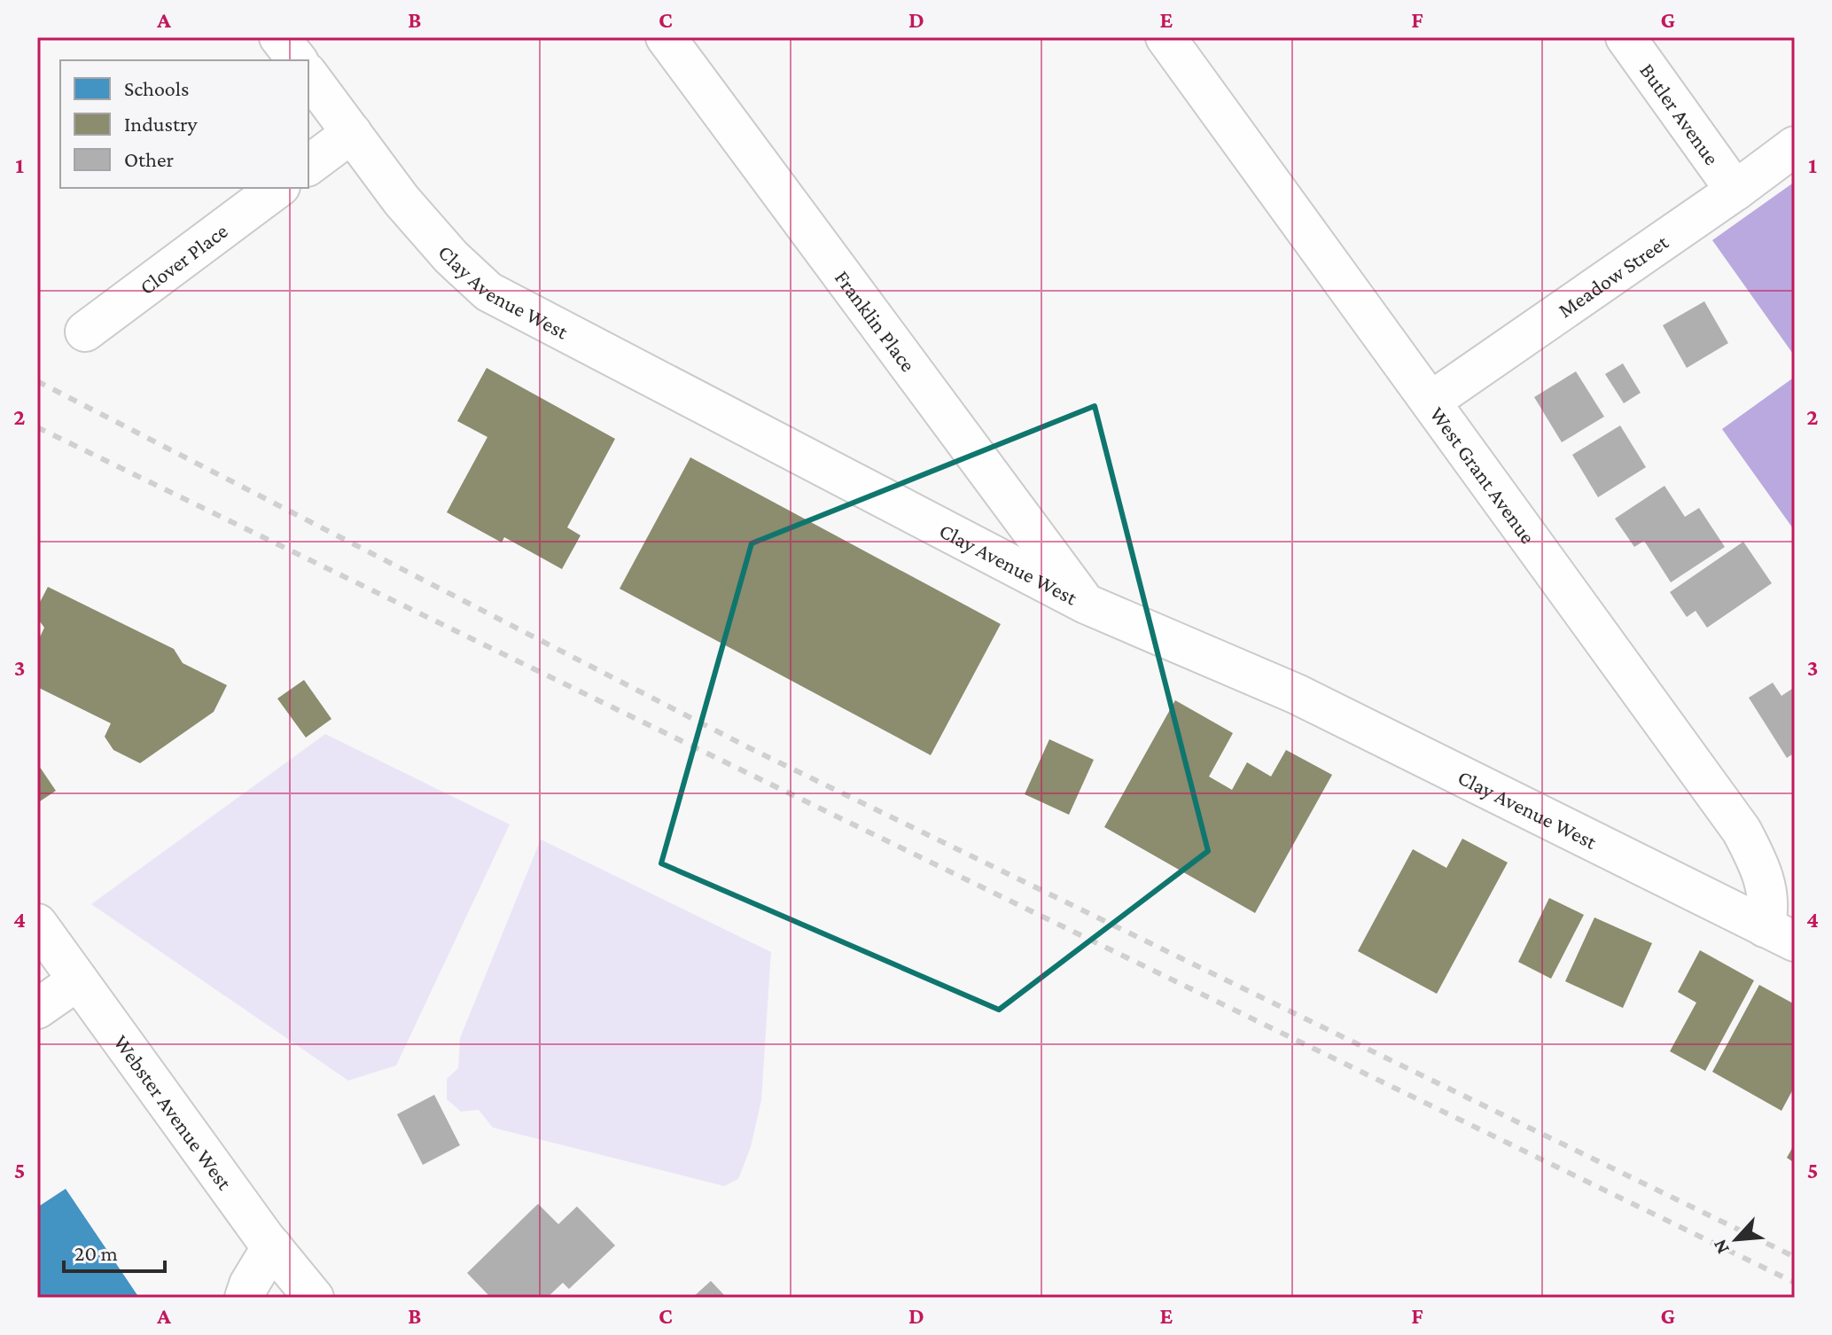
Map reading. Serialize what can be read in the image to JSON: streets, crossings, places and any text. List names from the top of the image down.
{
  "streets": {
    "street": [
      "Butler Avenue",
      "Clover Place",
      "Meadow Street",
      "Clay Avenue West",
      "Franklin Place",
      "West Grant Avenue",
      "Webster Avenue West"
    ]
  },
  "crossings": [
    ["Butler Avenue", "Meadow Street"],
    ["Meadow Street", "West Grant Avenue"],
    ["Clay Avenue West", "Franklin Place"],
    ["Clay Avenue West", "West Grant Avenue"]
  ],
  "legend": ["Schools", "Industry", "Other"],
  "scale_bar": "20 m",
  "north": "bottom left",
  "grid": {
    "columns": [
      "A",
      "B",
      "C",
      "D",
      "E",
      "F",
      "G"
    ],
    "rows": [
      "1",
      "2",
      "3",
      "4",
      "5"
    ]
  }
}
